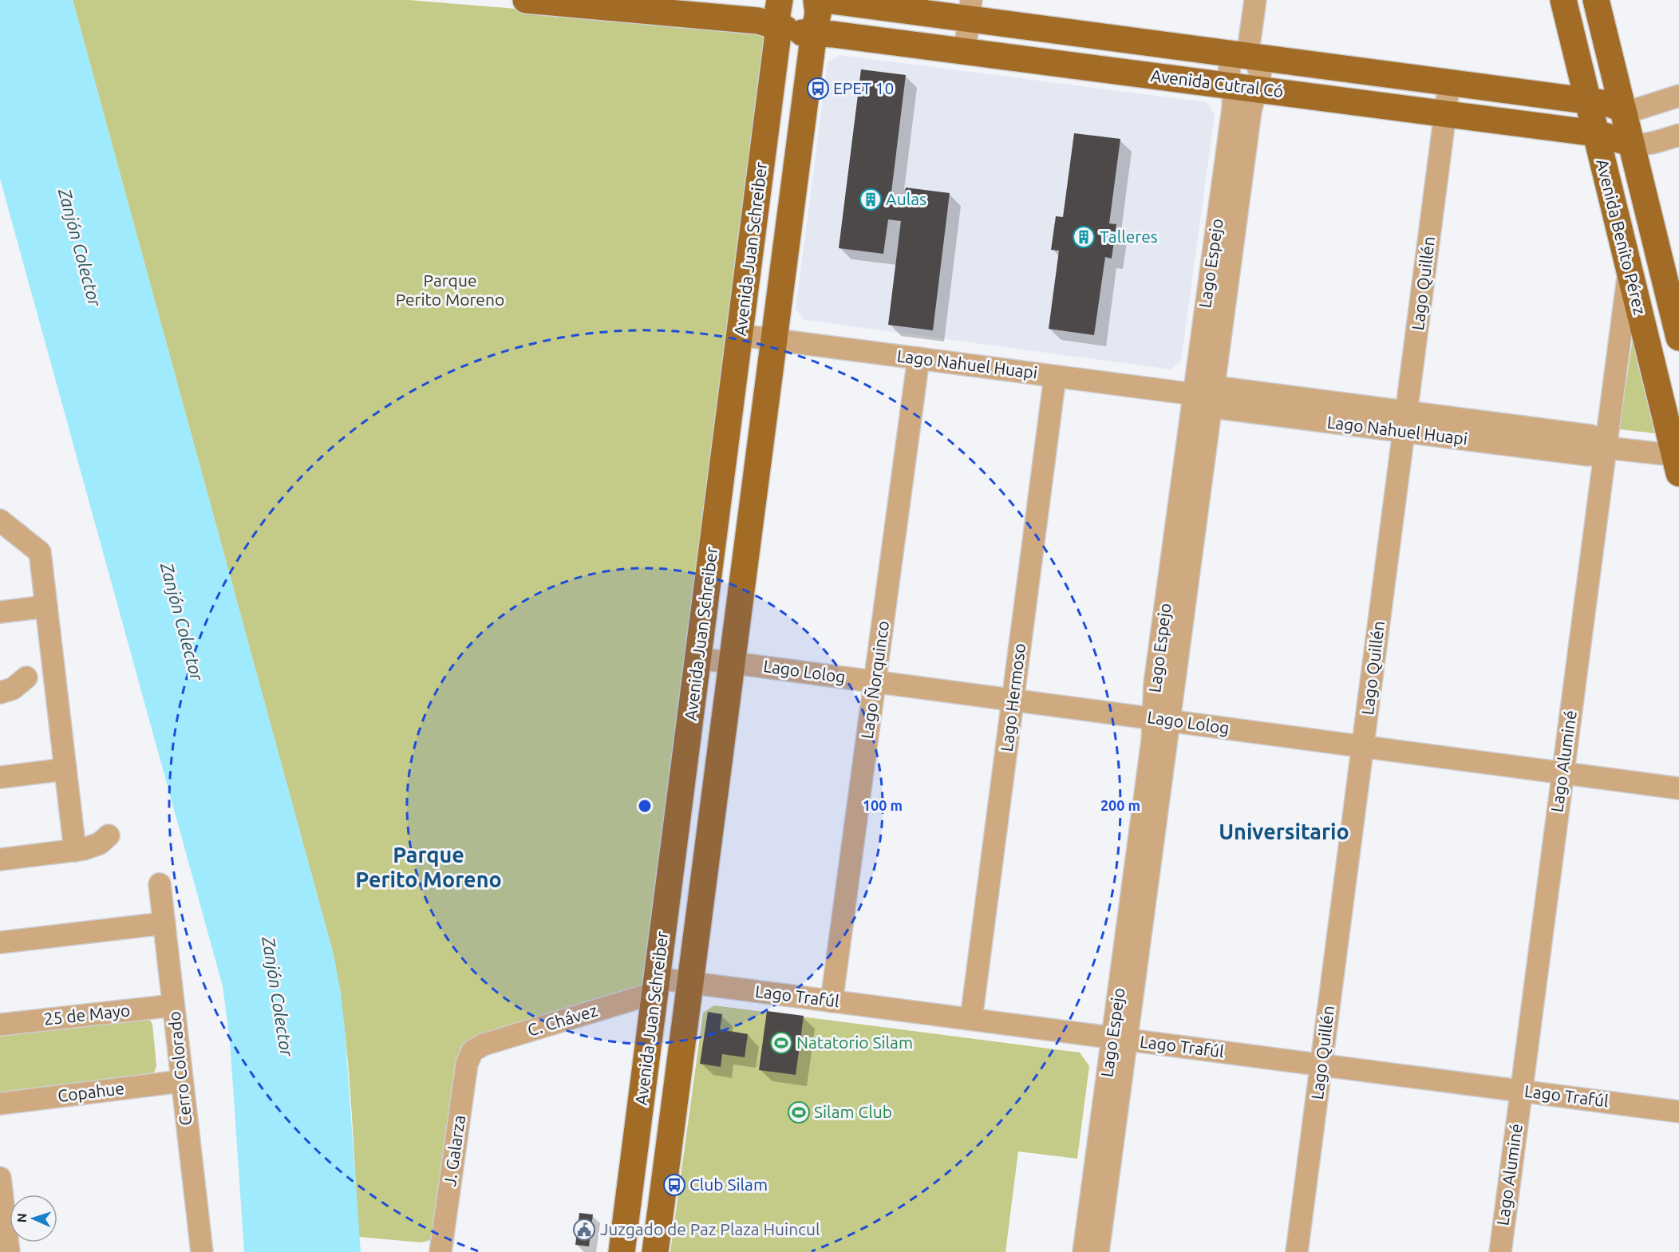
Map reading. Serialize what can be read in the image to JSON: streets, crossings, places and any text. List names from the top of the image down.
{
  "streets": {
    "main road": ["Avenida Cutral Có", "Avenida Benito Pérez", "Avenida Juan Schreiber"],
    "street": [
      "Lago Espejo",
      "Lago Quillén",
      "Lago Nahuel Huapi",
      "Lago Lolog",
      "Lago Ñorquinco",
      "Lago Hermoso",
      "Lago Aluminé",
      "Lago Trafúl",
      "25 de Mayo",
      "C. Chávez",
      "Cerro Colorado",
      "Copahue",
      "J. Galarza"
    ]
  },
  "crossings": [
    ["Avenida Cutral Có", "Avenida Benito Pérez"],
    ["Avenida Cutral Có", "Avenida Juan Schreiber"],
    ["Avenida Cutral Có", "Lago Espejo"],
    ["Avenida Cutral Có", "Lago Quillén"],
    ["Avenida Benito Pérez", "Lago Nahuel Huapi"],
    ["Avenida Benito Pérez", "Lago Aluminé"],
    ["Avenida Juan Schreiber", "Lago Nahuel Huapi"],
    ["Avenida Juan Schreiber", "Lago Lolog"],
    ["Avenida Juan Schreiber", "Lago Trafúl"],
    ["Avenida Juan Schreiber", "C. Chávez"],
    ["Lago Espejo", "Lago Nahuel Huapi"],
    ["Lago Espejo", "Lago Lolog"],
    ["Lago Espejo", "Lago Trafúl"],
    ["Lago Quillén", "Lago Nahuel Huapi"],
    ["Lago Quillén", "Lago Lolog"],
    ["Lago Quillén", "Lago Trafúl"],
    ["Lago Nahuel Huapi", "Lago Ñorquinco"],
    ["Lago Nahuel Huapi", "Lago Hermoso"],
    ["Lago Nahuel Huapi", "Lago Aluminé"],
    ["Lago Lolog", "Lago Ñorquinco"],
    ["Lago Lolog", "Lago Hermoso"],
    ["Lago Lolog", "Lago Aluminé"],
    ["Lago Ñorquinco", "Lago Trafúl"],
    ["Lago Hermoso", "Lago Trafúl"],
    ["Lago Aluminé", "Lago Trafúl"],
    ["Lago Trafúl", "C. Chávez"],
    ["25 de Mayo", "Cerro Colorado"],
    ["C. Chávez", "J. Galarza"],
    ["Cerro Colorado", "Copahue"]
  ],
  "districts": ["Universitario", "Parque Perito Moreno"],
  "water": ["Zanjón Colector"],
  "parks": ["Parque Perito Moreno"],
  "places": {
    "bus stop": ["EPET 10", "Club Silam"],
    "building": ["Aulas", "Talleres"],
    "sports": ["Natatorio Silam", "Silam Club"],
    "public building": ["Juzgado de Paz Plaza Huincul"]
  },
  "north": "left",
  "rings": ["100 m", "200 m"]
}
